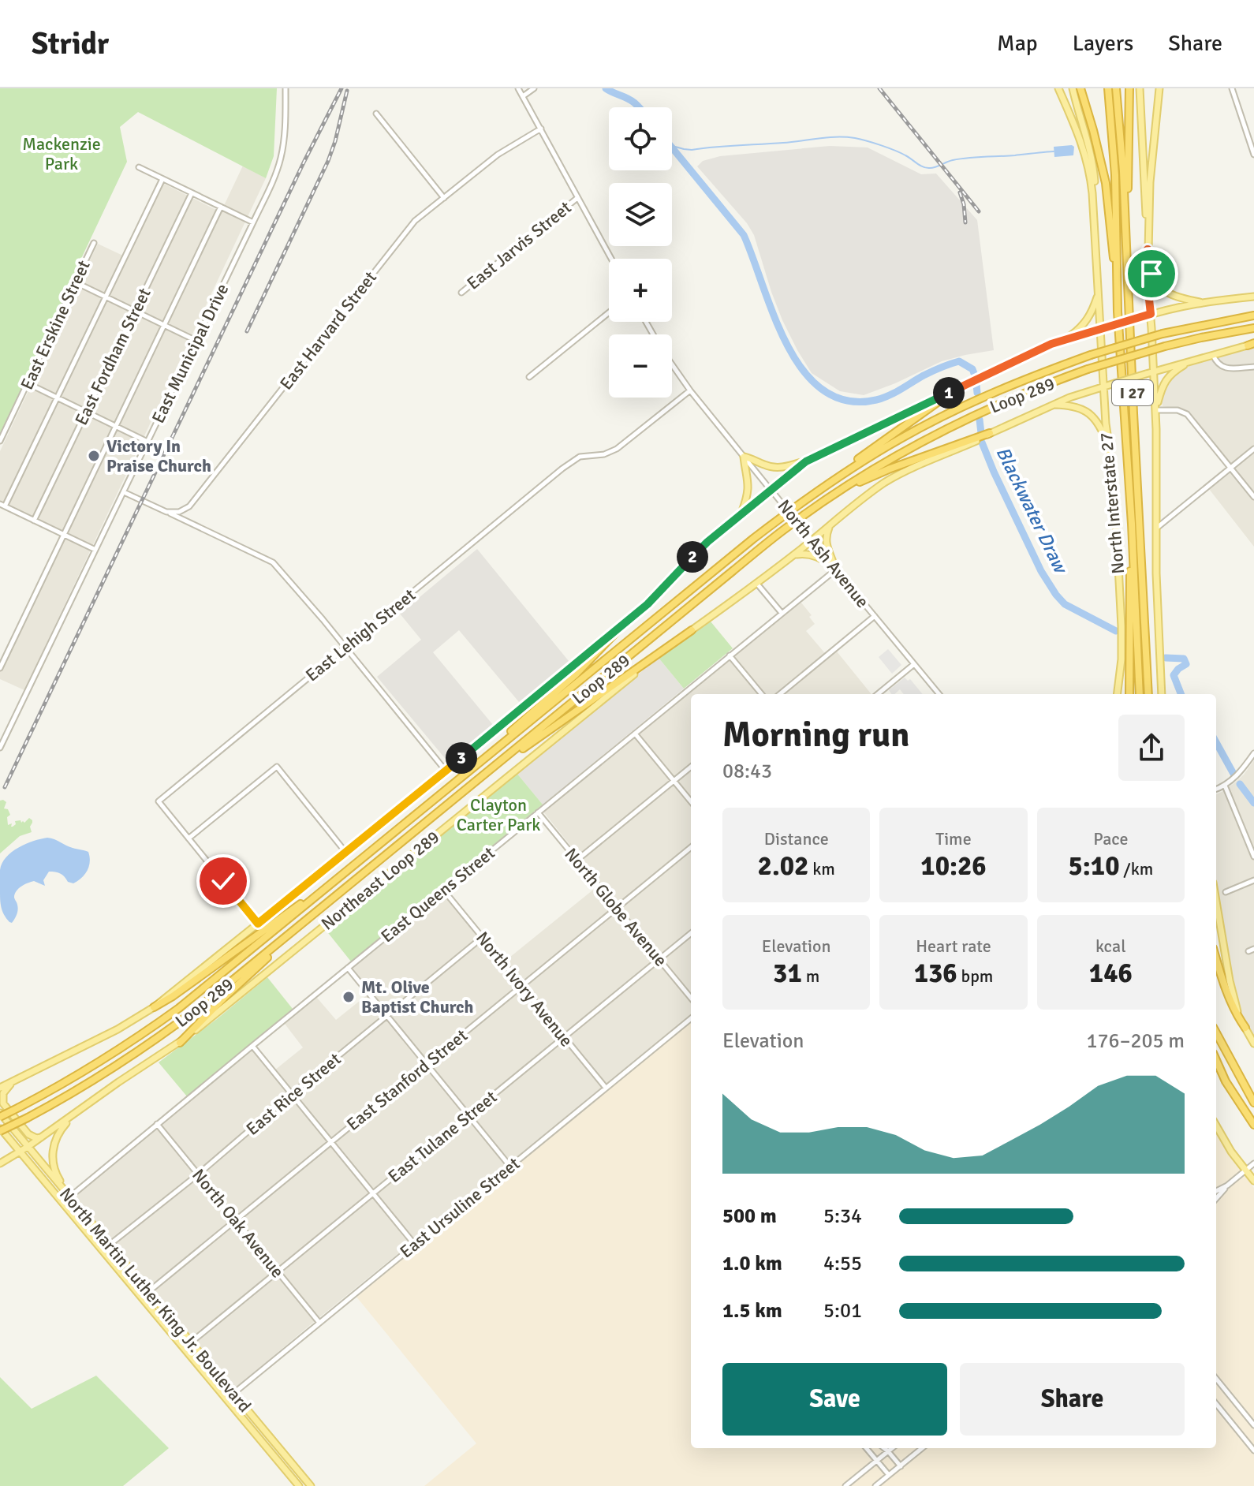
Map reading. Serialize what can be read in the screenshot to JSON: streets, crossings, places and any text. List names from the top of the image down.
{
  "streets": {
    "highway": ["I 27", "Loop 289"],
    "main road": ["North Interstate 27", "Northeast Loop 289", "North Martin Luther King Jr. Boulevard"],
    "street": [
      "East Jarvis Street",
      "East Erskine Street",
      "East Harvard Street",
      "East Municipal Drive",
      "East Fordham Street",
      "North Ash Avenue",
      "East Lehigh Street",
      "East Queens Street",
      "North Globe Avenue",
      "North Ivory Avenue",
      "East Stanford Street",
      "East Rice Street",
      "East Tulane Street",
      "East Ursuline Street",
      "North Oak Avenue"
    ]
  },
  "crossings": [
    ["Loop 289", "North Martin Luther King Jr. Boulevard"],
    ["North Interstate 27", "Northeast Loop 289"],
    ["North Ash Avenue", "East Lehigh Street"],
    ["North Ash Avenue", "Northeast Loop 289"],
    ["North Ash Avenue", "East Queens Street"],
    ["Northeast Loop 289", "North Martin Luther King Jr. Boulevard"],
    ["East Queens Street", "North Globe Avenue"],
    ["East Queens Street", "North Ivory Avenue"],
    ["East Queens Street", "North Oak Avenue"],
    ["East Queens Street", "North Martin Luther King Jr. Boulevard"],
    ["North Globe Avenue", "East Stanford Street"],
    ["North Globe Avenue", "East Tulane Street"],
    ["North Ivory Avenue", "East Stanford Street"],
    ["North Ivory Avenue", "East Rice Street"],
    ["North Ivory Avenue", "East Tulane Street"],
    ["North Ivory Avenue", "East Ursuline Street"],
    ["East Stanford Street", "North Oak Avenue"],
    ["East Stanford Street", "North Martin Luther King Jr. Boulevard"],
    ["East Rice Street", "North Oak Avenue"],
    ["East Rice Street", "North Martin Luther King Jr. Boulevard"],
    ["East Tulane Street", "North Oak Avenue"],
    ["East Tulane Street", "North Martin Luther King Jr. Boulevard"],
    ["East Ursuline Street", "North Oak Avenue"],
    ["East Ursuline Street", "North Martin Luther King Jr. Boulevard"]
  ],
  "water": ["Blackwater Draw"],
  "parks": ["Mackenzie Park", "Clayton Carter Park"],
  "places": ["Victory In Praise Church", "Mt. Olive Baptist Church"],
  "page": {
    "header": "Stridr",
    "nav": ["Map", "Layers", "Share"],
    "map_buttons": ["+", "−"],
    "pins": ["1", "2", "3"],
    "heading": ["Morning run", "08:43"],
    "stats": [
      ["Distance", "2.02 km"],
      ["Time", "10:26"],
      ["Pace", "5:10 /km"],
      ["Elevation", "31 m"],
      ["Heart rate", "136 bpm"],
      ["kcal", "146"]
    ],
    "chart": ["Elevation", "176–205 m"],
    "list": [
      {
        "name": "500 m",
        "note": "5:34"
      },
      {
        "name": "1.0 km",
        "note": "4:55"
      },
      {
        "name": "1.5 km",
        "note": "5:01"
      }
    ],
    "buttons": ["Save", "Share"]
  }
}
